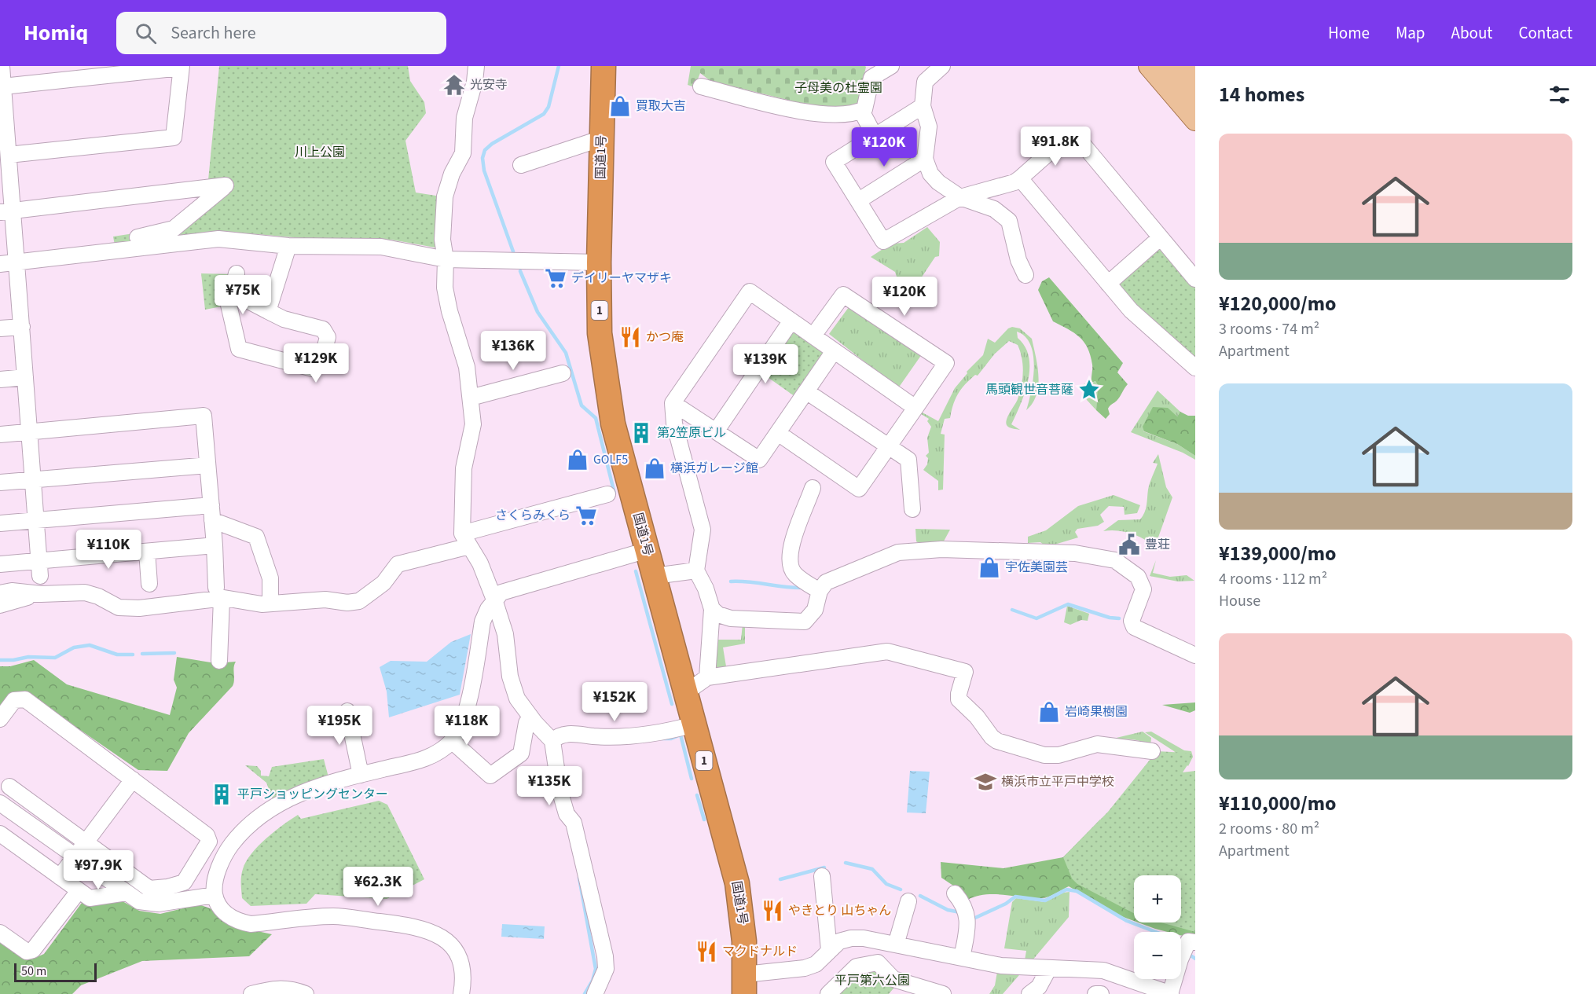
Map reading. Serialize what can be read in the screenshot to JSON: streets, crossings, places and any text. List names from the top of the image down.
{
  "streets": {
    "highway": ["国道1号", "1"]
  },
  "parks": ["子母美の杜霊園", "川上公園", "平戸第六公園"],
  "places": {
    "temple": ["光安寺"],
    "shop": [
      "買取大吉",
      "GOLF5",
      "横浜ガレージ館",
      "宇佐美園芸",
      "岩崎果樹園"
    ],
    "supermarket": ["デイリーヤマザキ", "さくらみくら"],
    "restaurant": ["かつ庵", "やきとり 山ちゃん", "マクドナルド"],
    "place": ["馬頭観世音菩薩"],
    "building": ["第2笠原ビル", "平戸ショッピングセンター"],
    "public building": ["豊荘"],
    "school or university": ["横浜市立平戸中学校"]
  },
  "scale_bar": "50 m",
  "page": {
    "header": "Homiq",
    "search": "Search here",
    "nav": [
      "Home",
      "Map",
      "About",
      "Contact"
    ],
    "heading": "14 homes",
    "list": [
      {
        "name": "¥120,000/mo",
        "note": "3 rooms · 74 m² · Apartment"
      },
      {
        "name": "¥139,000/mo",
        "note": "4 rooms · 112 m² · House"
      },
      {
        "name": "¥110,000/mo",
        "note": "2 rooms · 80 m² · Apartment"
      }
    ],
    "price": [
      "¥91.8K",
      "¥120K",
      "¥75K",
      "¥120K",
      "¥136K",
      "¥129K",
      "¥139K",
      "¥110K",
      "¥152K",
      "¥195K",
      "¥118K",
      "¥135K",
      "¥97.9K",
      "¥62.3K"
    ],
    "map_buttons": ["+", "−"],
    "scale": "50 m"
  }
}
